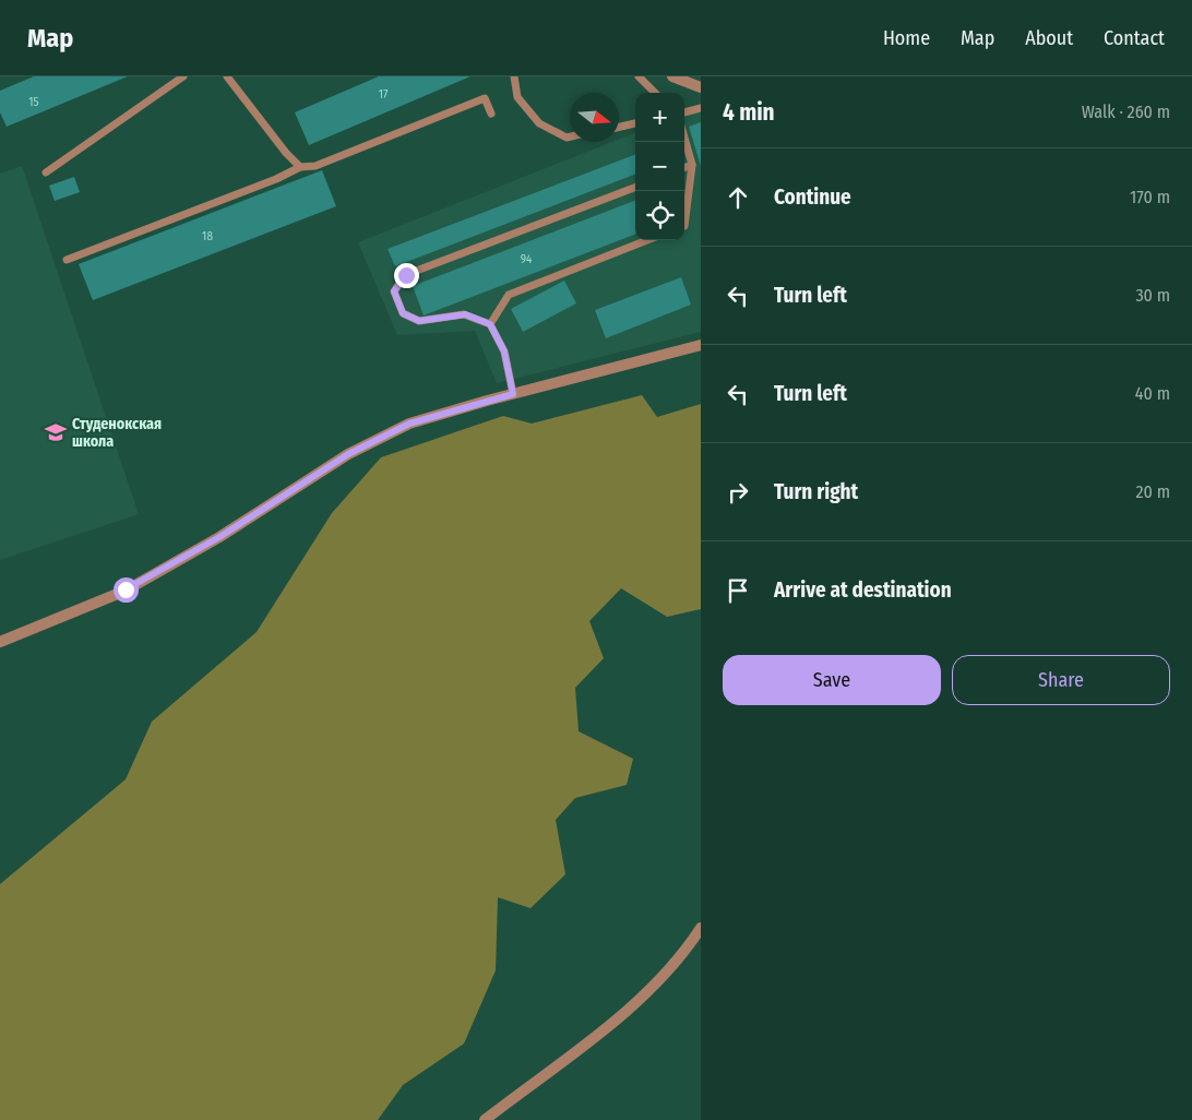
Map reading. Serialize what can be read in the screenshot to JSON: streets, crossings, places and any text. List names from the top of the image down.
{
  "places": {
    "school or university": ["Студенокская школа"]
  },
  "house_numbers": [
    "17",
    "15",
    "18",
    "94"
  ],
  "north": "right",
  "page": {
    "header": "Map",
    "nav": [
      "Home",
      "Map",
      "About",
      "Contact"
    ],
    "heading": ["4 min", "Walk · 260 m"],
    "map_buttons": ["+", "−"],
    "list": [
      ["Continue", "170 m"],
      ["Turn left", "30 m"],
      ["Turn left", "40 m"],
      ["Turn right", "20 m"],
      "Arrive at destination"
    ],
    "buttons": ["Save", "Share"]
  }
}
